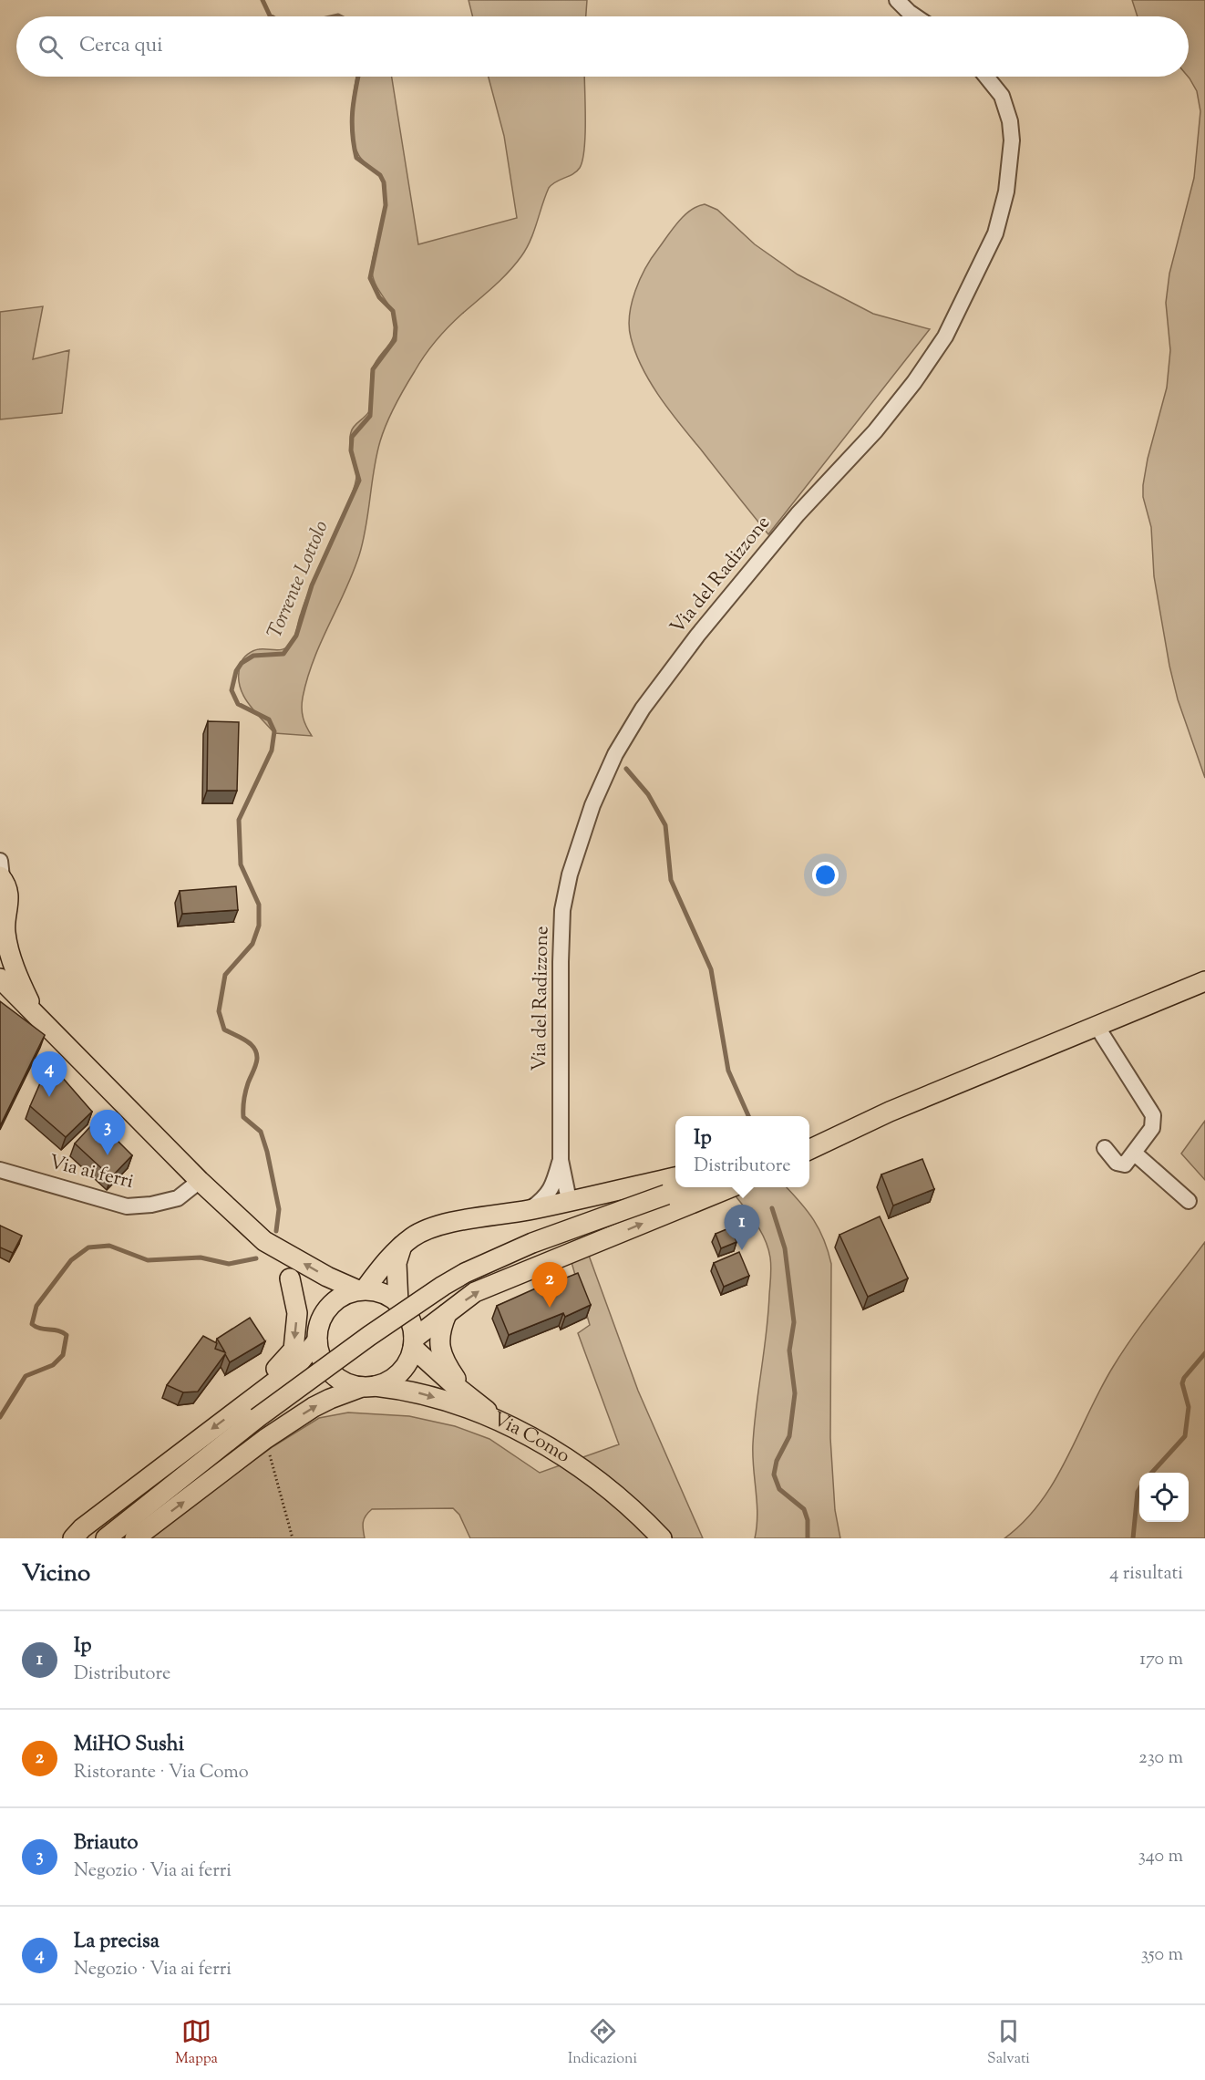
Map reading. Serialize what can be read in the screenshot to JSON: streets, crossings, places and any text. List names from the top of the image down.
{
  "streets": {
    "main road": ["Via Como"],
    "street": ["Via del Radizzone", "Via ai ferri"]
  },
  "water": ["Torrente Lottolo"],
  "page": {
    "search": "Cerca qui",
    "pins": [
      "4",
      "3",
      "1",
      "2"
    ],
    "popup": ["Ip", "Distributore"],
    "heading": ["Vicino", "4 risultati"],
    "list": [
      {
        "mark": "1",
        "name": "Ip",
        "note": "Distributore",
        "value": "170 m"
      },
      {
        "mark": "2",
        "name": "MiHO Sushi",
        "note": "Ristorante · Via Como",
        "value": "230 m"
      },
      {
        "mark": "3",
        "name": "Briauto",
        "note": "Negozio · Via ai ferri",
        "value": "340 m"
      },
      {
        "mark": "4",
        "name": "La precisa",
        "note": "Negozio · Via ai ferri",
        "value": "350 m"
      }
    ],
    "nav": ["Mappa", "Indicazioni", "Salvati"]
  }
}
